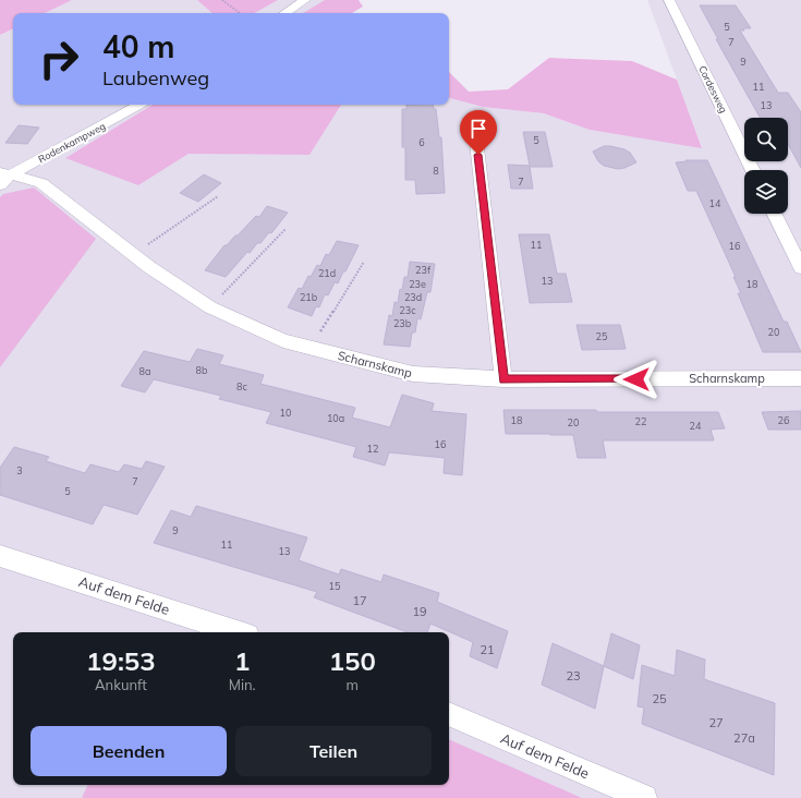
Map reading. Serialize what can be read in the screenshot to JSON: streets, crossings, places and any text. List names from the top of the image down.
{
  "streets": {
    "street": [
      "Cordesweg",
      "Rodenkampweg",
      "Scharnskamp",
      "Auf dem Felde"
    ]
  },
  "crossings": [
    ["Rodenkampweg", "Scharnskamp"]
  ],
  "house_numbers": [
    "5",
    "7",
    "9",
    "11",
    "13",
    "5",
    "6",
    "8",
    "7",
    "14",
    "11",
    "16",
    "23f",
    "21d",
    "13",
    "23e",
    "18",
    "21b",
    "23d",
    "23c",
    "23b",
    "20",
    "25",
    "8b",
    "8a",
    "8c",
    "10",
    "10a",
    "18",
    "26",
    "22",
    "20",
    "24",
    "16",
    "12",
    "3",
    "7",
    "5",
    "9",
    "11",
    "13",
    "15",
    "17",
    "19",
    "21",
    "23",
    "25",
    "27",
    "27a"
  ],
  "page": {
    "turn": ["40 m", "Laubenweg"],
    "eta": [
      "19:53",
      "Ankunft",
      "1",
      "Min.",
      "150",
      "m"
    ],
    "buttons": ["Beenden", "Teilen"]
  }
}
